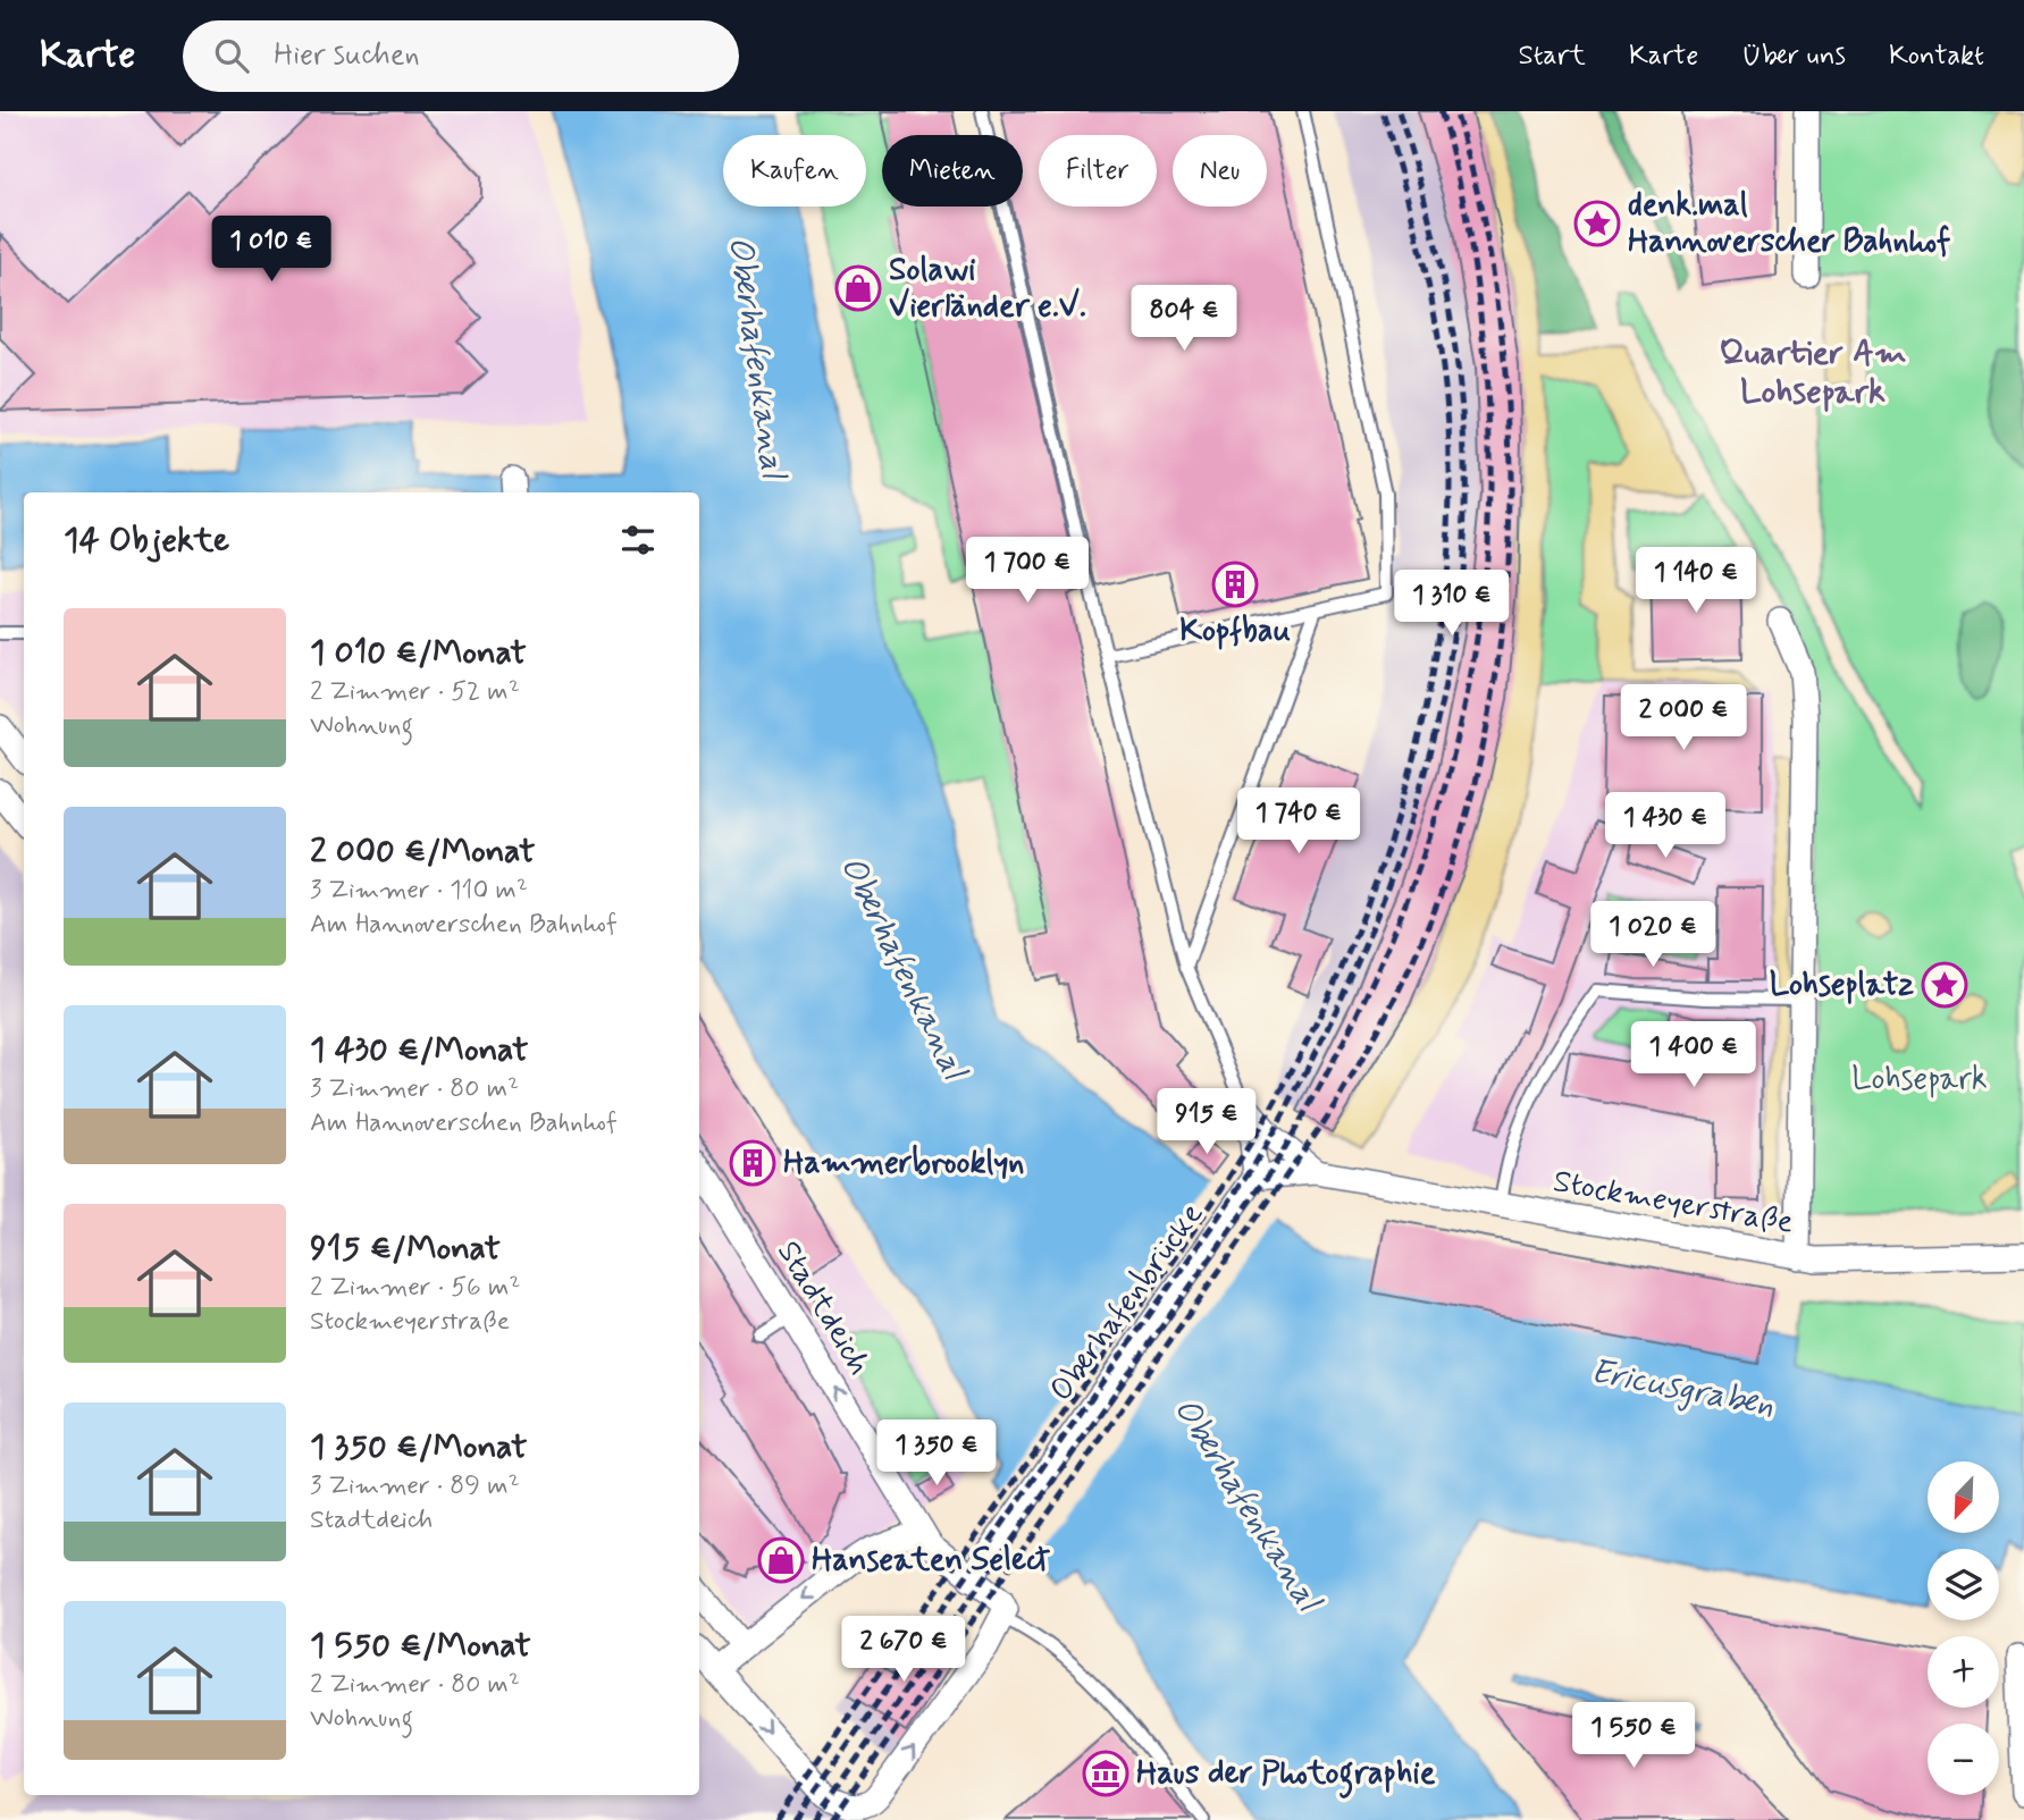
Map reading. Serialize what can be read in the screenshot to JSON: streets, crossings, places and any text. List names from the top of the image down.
{
  "streets": {
    "street": ["Stockmeyerstraße", "Oberhafenbrücke", "Stadtdeich"]
  },
  "crossings": [
    ["Stockmeyerstraße", "Oberhafenbrücke"],
    ["Oberhafenbrücke", "Stadtdeich"]
  ],
  "one_way": ["Stadtdeich"],
  "districts": ["Quartier Am Lohsepark"],
  "water": ["Oberhafenkanal", "Ericusgraben"],
  "parks": ["Lohsepark"],
  "places": {
    "place": ["denk.mal Hannoverscher Bahnhof", "Lohseplatz"],
    "shop": ["Solawi Vierländer e.V.", "Hanseaten Select"],
    "building": ["Kopfbau", "Hammerbrooklyn"],
    "museum": ["Haus der Photographie"]
  },
  "north": "bottom left",
  "page": {
    "header": "Karte",
    "search": "Hier suchen",
    "nav": [
      "Start",
      "Karte",
      "Über uns",
      "Kontakt"
    ],
    "chip": [
      "Kaufen",
      "Mieten",
      "Filter",
      "Neu"
    ],
    "price": [
      "1 010 €",
      "804 €",
      "1 700 €",
      "1 140 €",
      "1 310 €",
      "2 000 €",
      "1 740 €",
      "1 430 €",
      "1 020 €",
      "1 400 €",
      "915 €",
      "1 350 €",
      "2 670 €",
      "1 550 €"
    ],
    "heading": "14 Objekte",
    "list": [
      {
        "name": "1 010 €/Monat",
        "note": "2 Zimmer · 52 m² · Wohnung"
      },
      {
        "name": "2 000 €/Monat",
        "note": "3 Zimmer · 110 m² · Am Hannoverschen Bahnhof"
      },
      {
        "name": "1 430 €/Monat",
        "note": "3 Zimmer · 80 m² · Am Hannoverschen Bahnhof"
      },
      {
        "name": "915 €/Monat",
        "note": "2 Zimmer · 56 m² · Stockmeyerstraße"
      },
      {
        "name": "1 350 €/Monat",
        "note": "3 Zimmer · 89 m² · Stadtdeich"
      },
      {
        "name": "1 550 €/Monat",
        "note": "2 Zimmer · 80 m² · Wohnung"
      }
    ],
    "map_buttons": ["+", "−"]
  }
}
